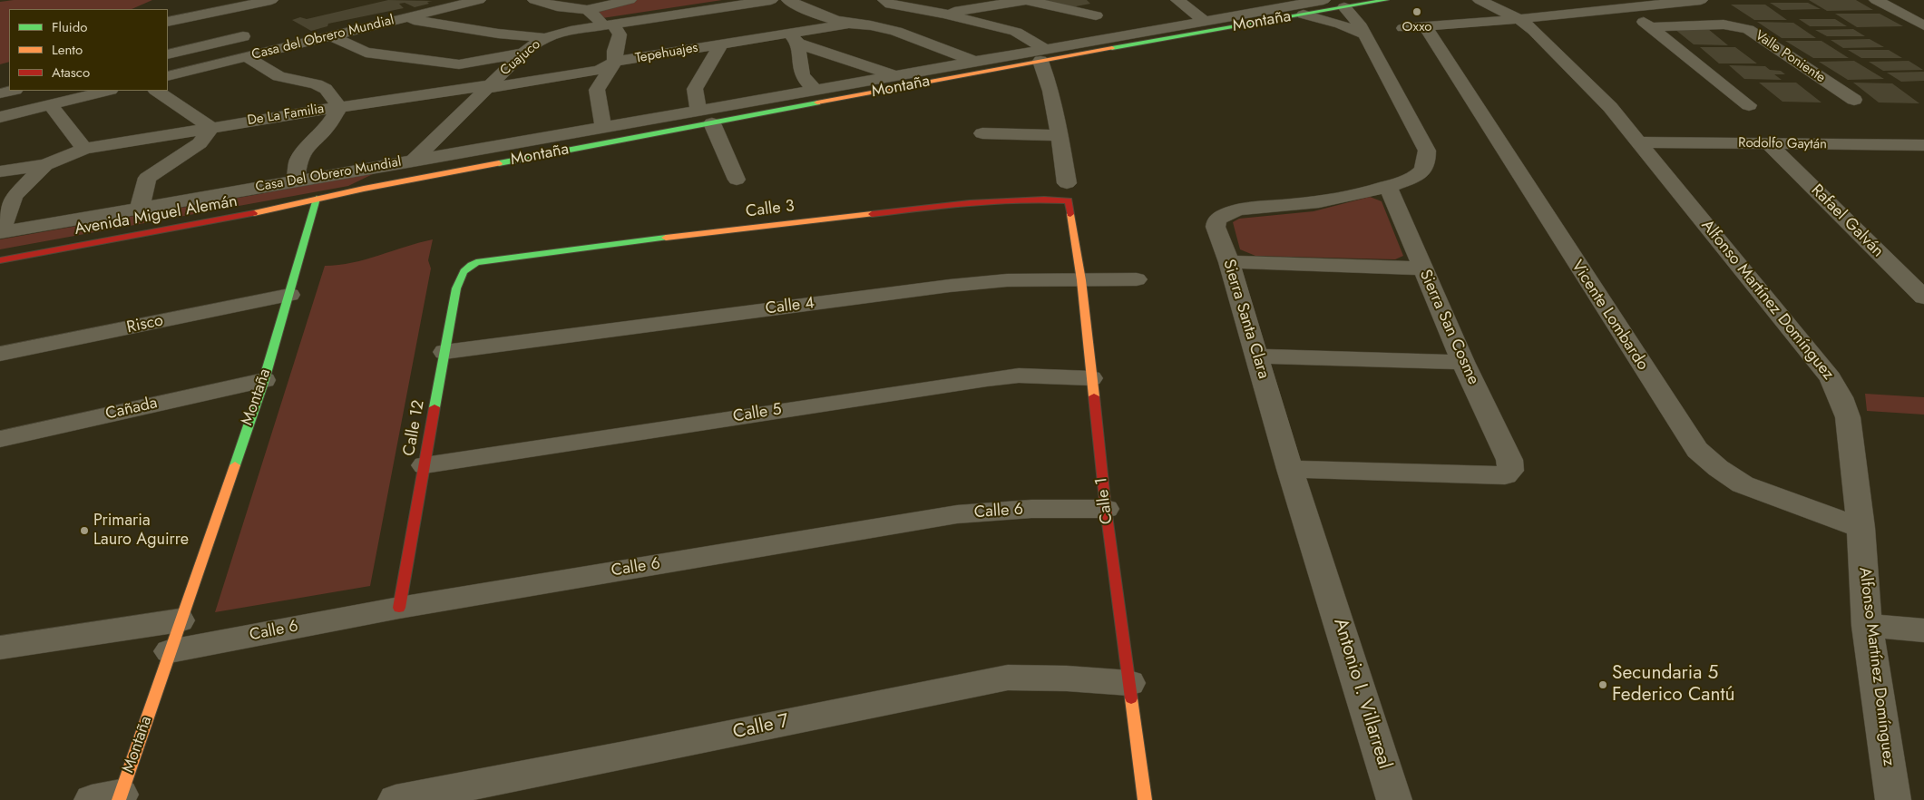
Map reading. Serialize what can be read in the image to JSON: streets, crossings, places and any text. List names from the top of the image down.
{
  "streets": {
    "street": [
      "Montaña",
      "Casa del Obrero Mundial",
      "Tepehuajes",
      "Valle Poniente",
      "Cuajuco",
      "De La Familia",
      "Rodolfo Gaytán",
      "Casa Del Obrero Mundial",
      "Calle 3",
      "Avenida Miguel Alemán",
      "Rafael Galván",
      "Alfonso Martínez Domínguez",
      "Calle 4",
      "Vicente Lombardo",
      "Sierra Santa Clara",
      "Risco",
      "Sierra San Cosme",
      "Cañada",
      "Calle 5",
      "Calle 12",
      "Calle 1",
      "Calle 6",
      "Antonio I. Villarreal",
      "Calle 7"
    ]
  },
  "crossings": [
    ["Montaña", "Cuajuco"],
    ["Montaña", "Casa Del Obrero Mundial"],
    ["Montaña", "Avenida Miguel Alemán"],
    ["Montaña", "Risco"],
    ["Montaña", "Cañada"],
    ["Montaña", "Calle 1"],
    ["Montaña", "Calle 6"],
    ["Tepehuajes", "Cuajuco"],
    ["Tepehuajes", "De La Familia"],
    ["Cuajuco", "De La Familia"],
    ["Cuajuco", "Casa Del Obrero Mundial"],
    ["Rodolfo Gaytán", "Rafael Galván"],
    ["Rodolfo Gaytán", "Alfonso Martínez Domínguez"],
    ["Calle 3", "Calle 12"],
    ["Calle 3", "Calle 1"],
    ["Alfonso Martínez Domínguez", "Vicente Lombardo"],
    ["Calle 4", "Calle 12"],
    ["Calle 4", "Calle 1"],
    ["Sierra Santa Clara", "Sierra San Cosme"],
    ["Sierra Santa Clara", "Antonio I. Villarreal"],
    ["Calle 5", "Calle 12"],
    ["Calle 5", "Calle 1"],
    ["Calle 12", "Calle 6"],
    ["Calle 1", "Calle 6"],
    ["Calle 1", "Calle 7"]
  ],
  "places": ["Oxxo", "Primaria Lauro Aguirre", "Secundaria 5 Federico Cantú"],
  "legend": ["Fluido", "Lento", "Atasco"]
}
